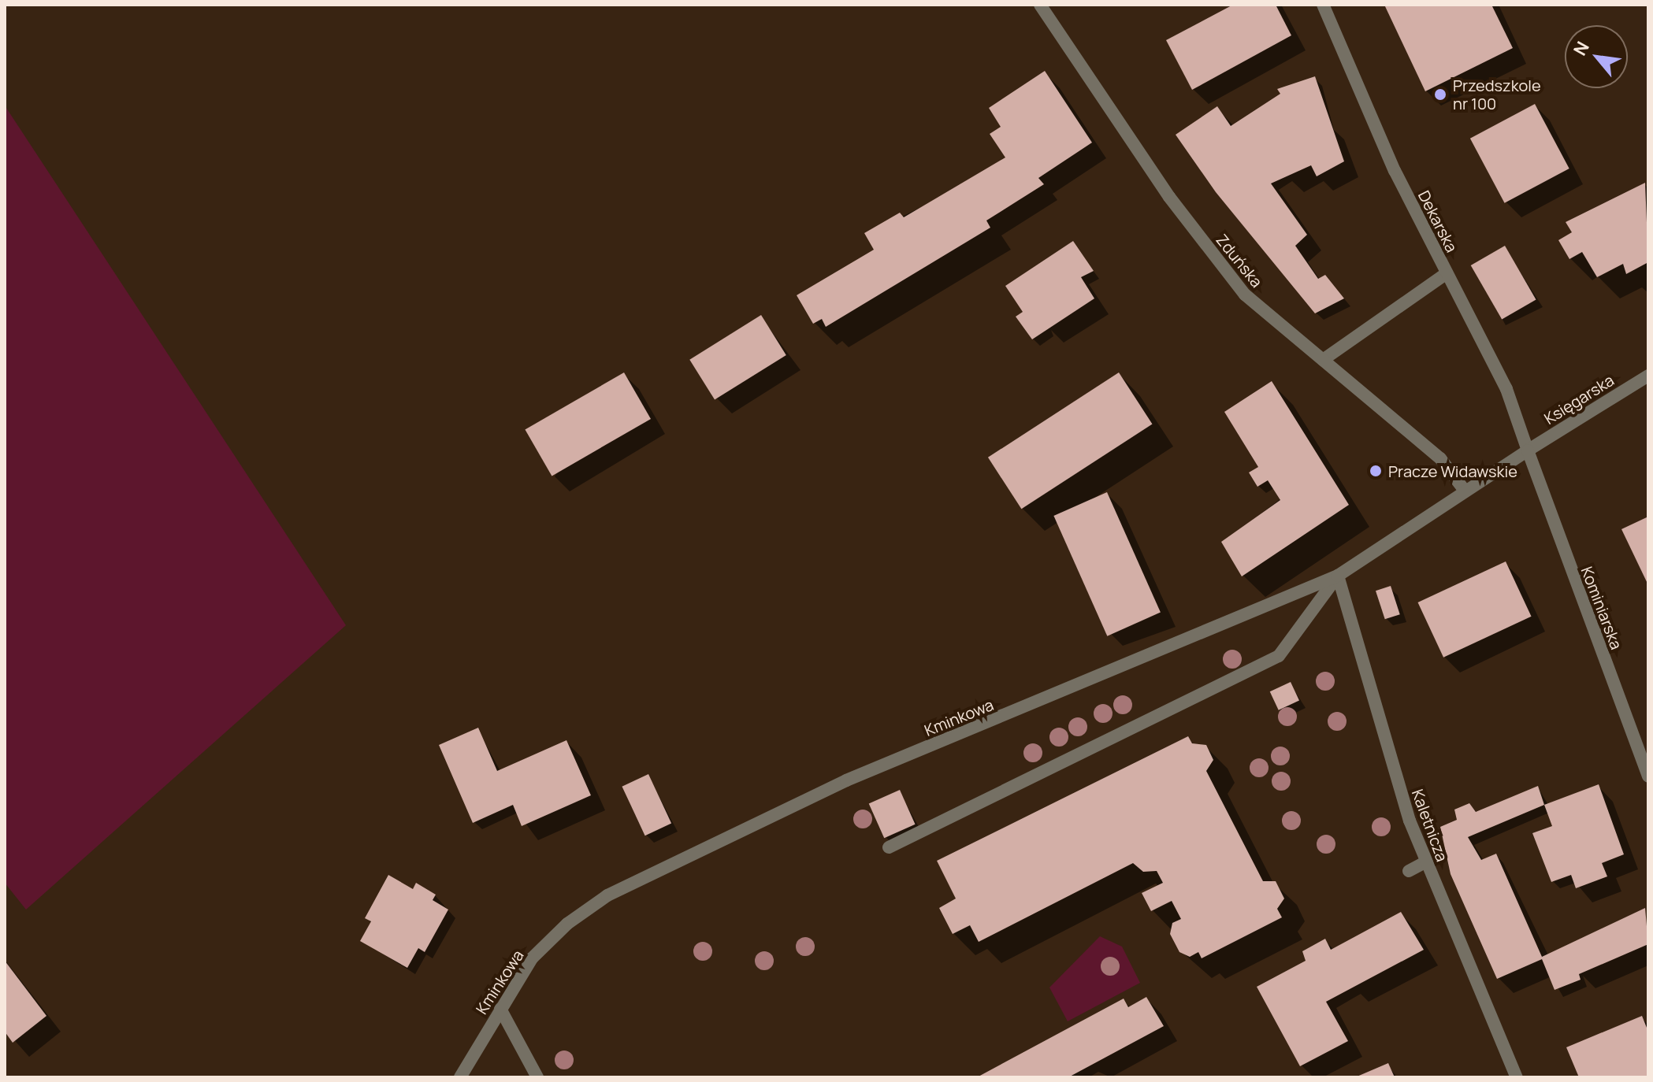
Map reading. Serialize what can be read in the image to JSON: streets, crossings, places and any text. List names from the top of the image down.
{
  "streets": {
    "street": [
      "Dekarska",
      "Zduńska",
      "Księgarska",
      "Kominiarska",
      "Kminkowa",
      "Kaletnicza"
    ]
  },
  "crossings": [
    ["Dekarska", "Księgarska"],
    ["Dekarska", "Kominiarska"],
    ["Dekarska", "Kminkowa"],
    ["Zduńska", "Kminkowa"],
    ["Księgarska", "Kominiarska"],
    ["Księgarska", "Kminkowa"],
    ["Kominiarska", "Kminkowa"],
    ["Kminkowa", "Kaletnicza"]
  ],
  "places": ["Przedszkole nr 100", "Pracze Widawskie"],
  "north": "top left"
}
